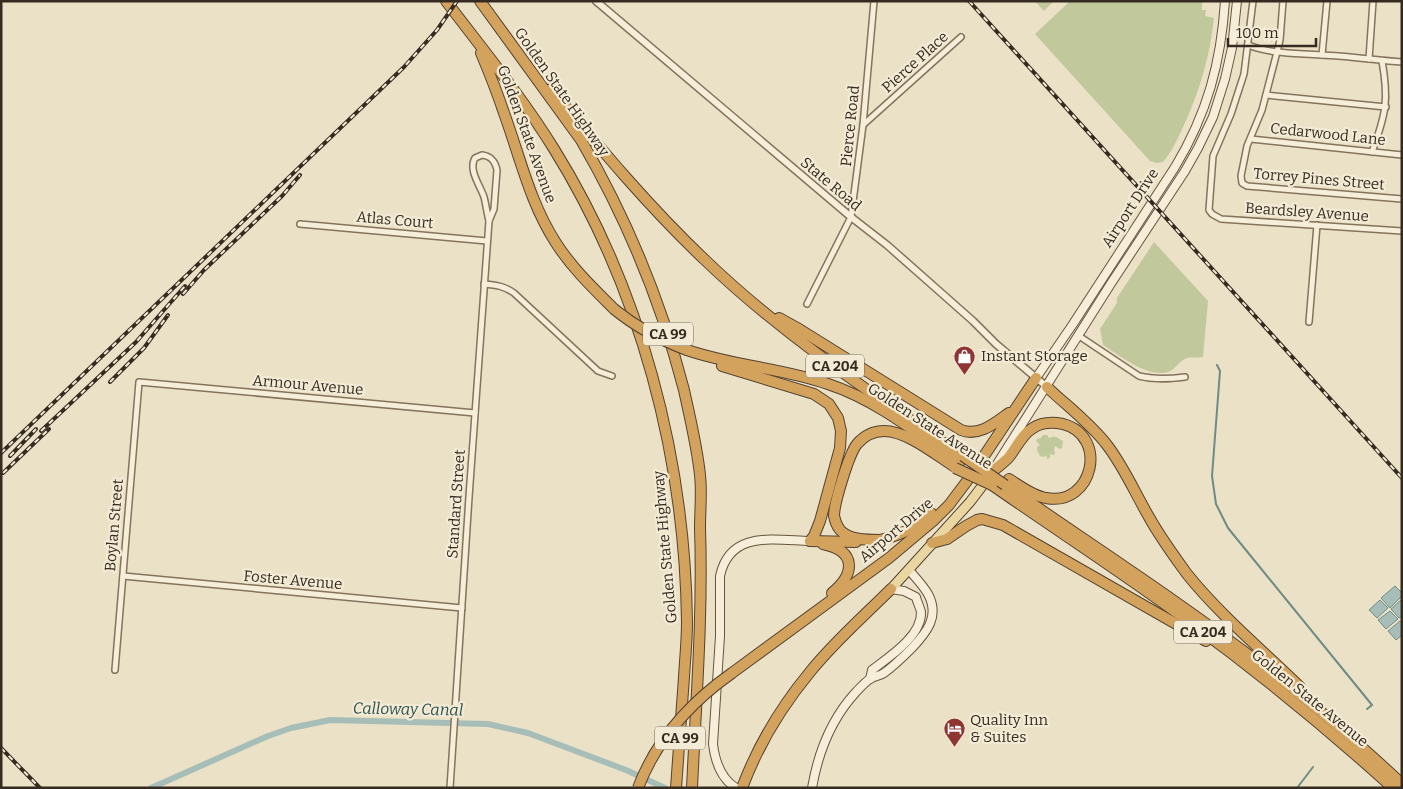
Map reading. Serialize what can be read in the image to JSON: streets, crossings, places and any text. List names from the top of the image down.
{
  "streets": {
    "highway": [
      "Golden State Highway",
      "Golden State Avenue",
      "Airport Drive",
      "CA 99",
      "CA 204"
    ],
    "street": [
      "Pierce Place",
      "Pierce Road",
      "Cedarwood Lane",
      "Torrey Pines Street",
      "State Road",
      "Beardsley Avenue",
      "Atlas Court",
      "Armour Avenue",
      "Standard Street",
      "Boylan Street",
      "Foster Avenue"
    ]
  },
  "crossings": [
    ["Pierce Place", "Pierce Road"],
    ["Golden State Highway", "Golden State Avenue"],
    ["Pierce Road", "State Road"],
    ["Cedarwood Lane", "Torrey Pines Street"],
    ["State Road", "Airport Drive"],
    ["Atlas Court", "Standard Street"],
    ["Armour Avenue", "Standard Street"],
    ["Armour Avenue", "Boylan Street"],
    ["Standard Street", "Foster Avenue"],
    ["Boylan Street", "Foster Avenue"]
  ],
  "water": ["Calloway Canal"],
  "places": {
    "shop": ["Instant Storage"],
    "hotel": ["Quality Inn & Suites"]
  },
  "scale_bar": "100 m"
}
